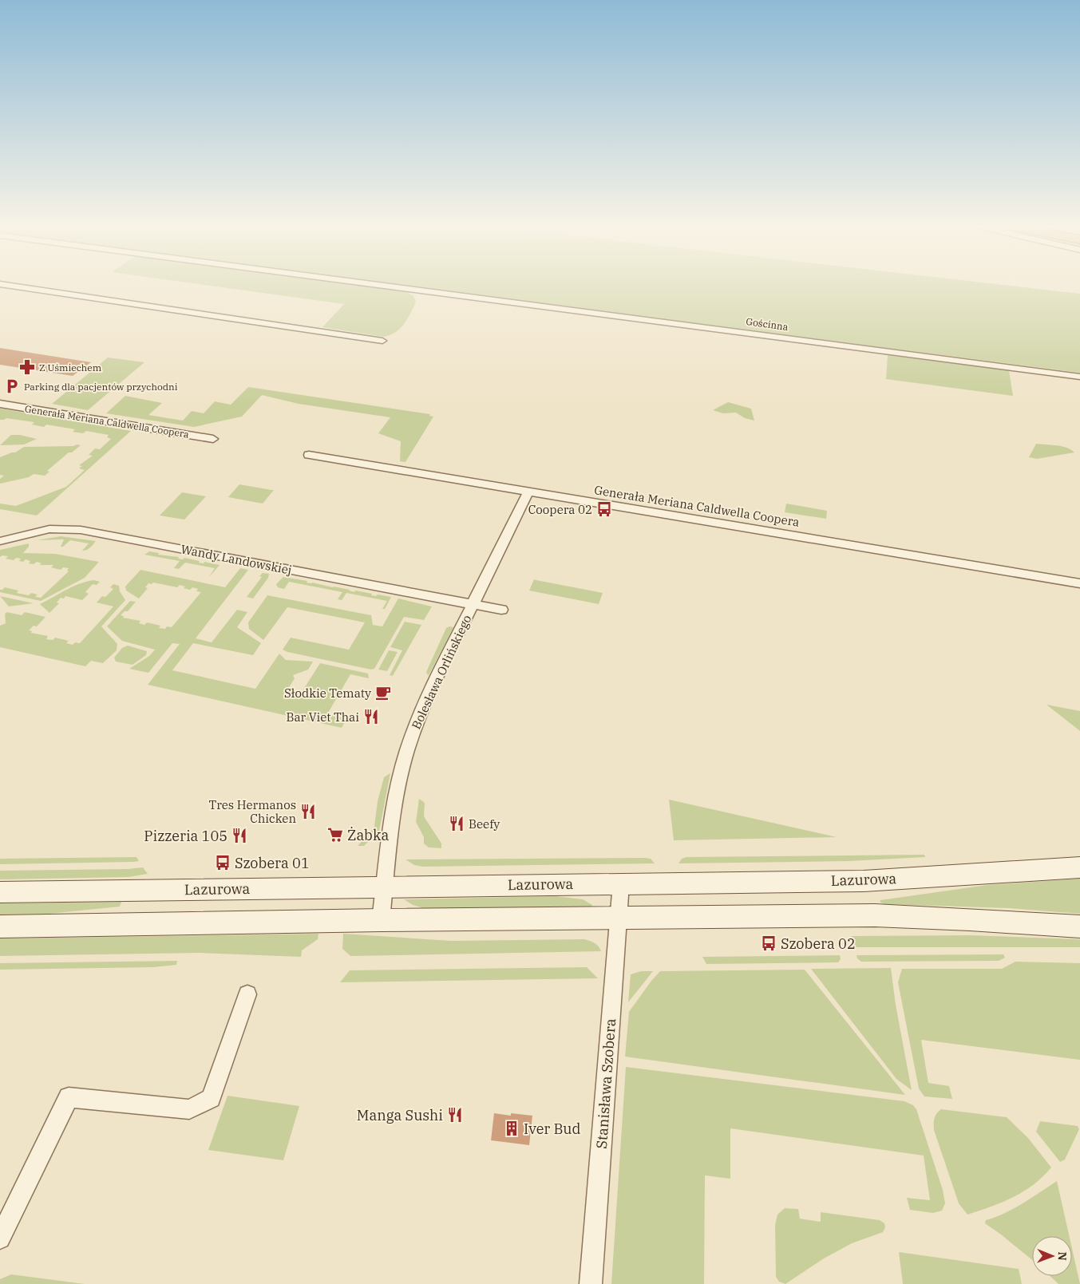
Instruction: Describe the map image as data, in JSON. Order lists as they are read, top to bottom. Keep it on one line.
{"streets":{"main road":["Lazurowa"],"street":["Gościnna","Generała Meriana Caldwella Coopera","Wandy Landowskiej","Bolesława Orlińskiego","Stanisława Szobera"]},"crossings":[["Generała Meriana Caldwella Coopera","Bolesława Orlińskiego"],["Wandy Landowskiej","Bolesława Orlińskiego"],["Bolesława Orlińskiego","Lazurowa"],["Lazurowa","Stanisława Szobera"]],"places":{"pharmacy":["Z Uśmiechem"],"parking":["Parking dla pacjentów przychodni"],"bus stop":["Coopera 02","Szobera 01","Szobera 02"],"cafe":["Słodkie Tematy"],"restaurant":["Bar Viet Thai","Tres Hermanos Chicken","Beefy","Pizzeria 105","Manga Sushi"],"supermarket":["Żabka"],"building":["Iver Bud"]},"north":"right"}
